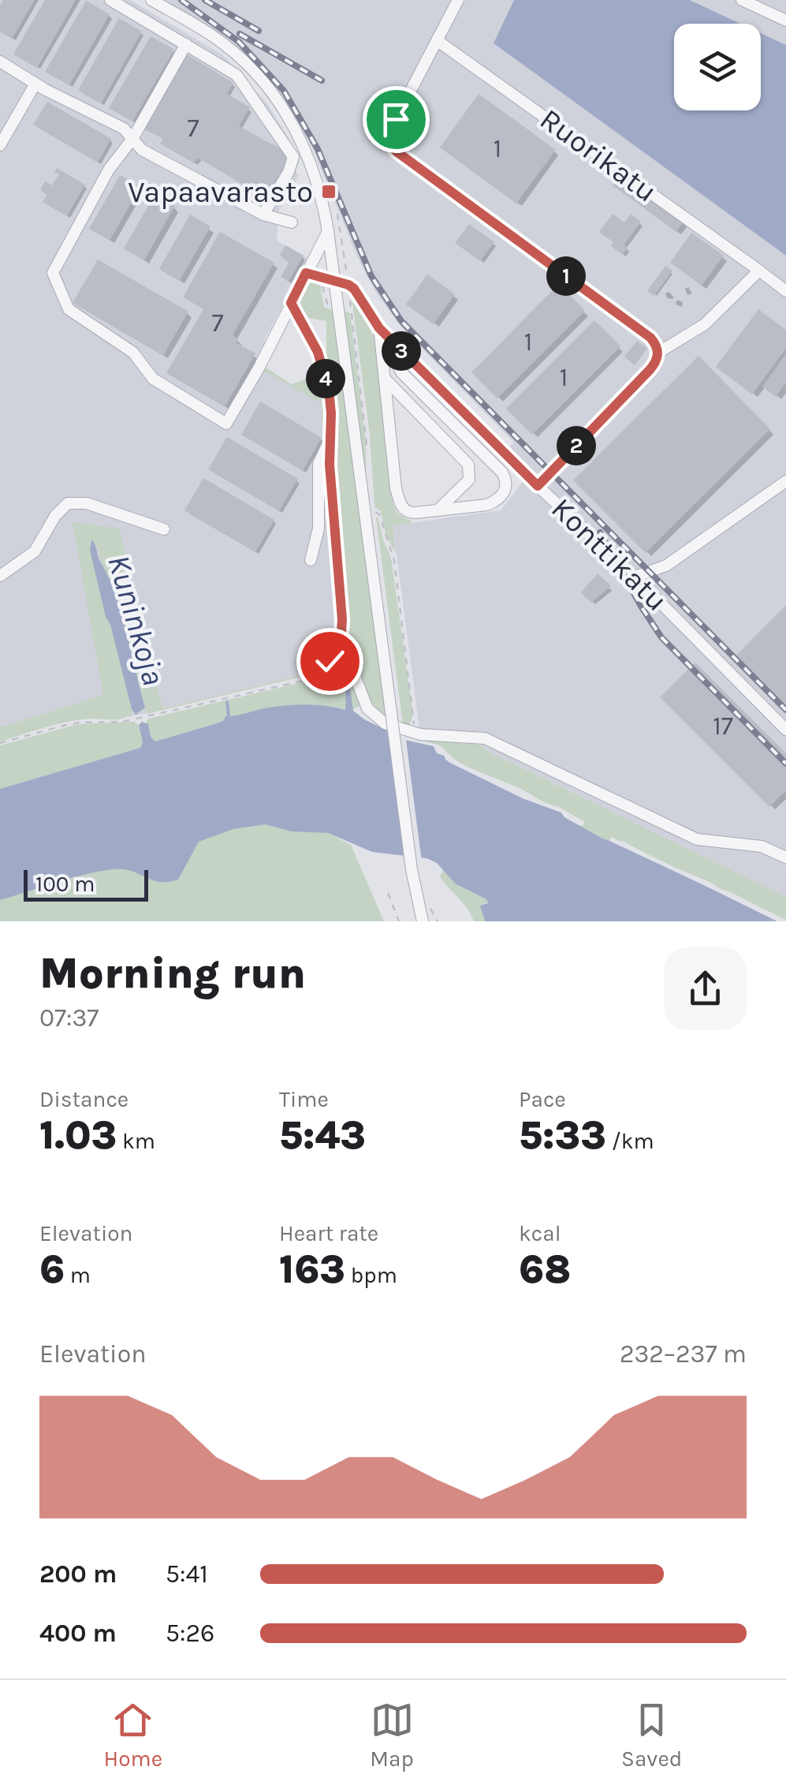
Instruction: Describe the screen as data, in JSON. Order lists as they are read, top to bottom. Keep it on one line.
{"streets":{"street":["Ruorikatu","Konttikatu"]},"water":["Kuninkoja"],"places":{"transit":["Vapaavarasto"]},"house_numbers":["7","1","7","1","1","17"],"scale_bar":"100 m","page":{"pins":["1","3","4","2"],"scale":"100 m","heading":["Morning run","07:37"],"stats":[["Distance","1.03 km"],["Time","5:43"],["Pace","5:33 /km"],["Elevation","6 m"],["Heart rate","163 bpm"],["kcal","68"]],"chart":["Elevation","232–237 m"],"list":[{"name":"200 m","note":"5:41"},{"name":"400 m","note":"5:26"}],"tabs":["Home","Map","Saved"]}}
